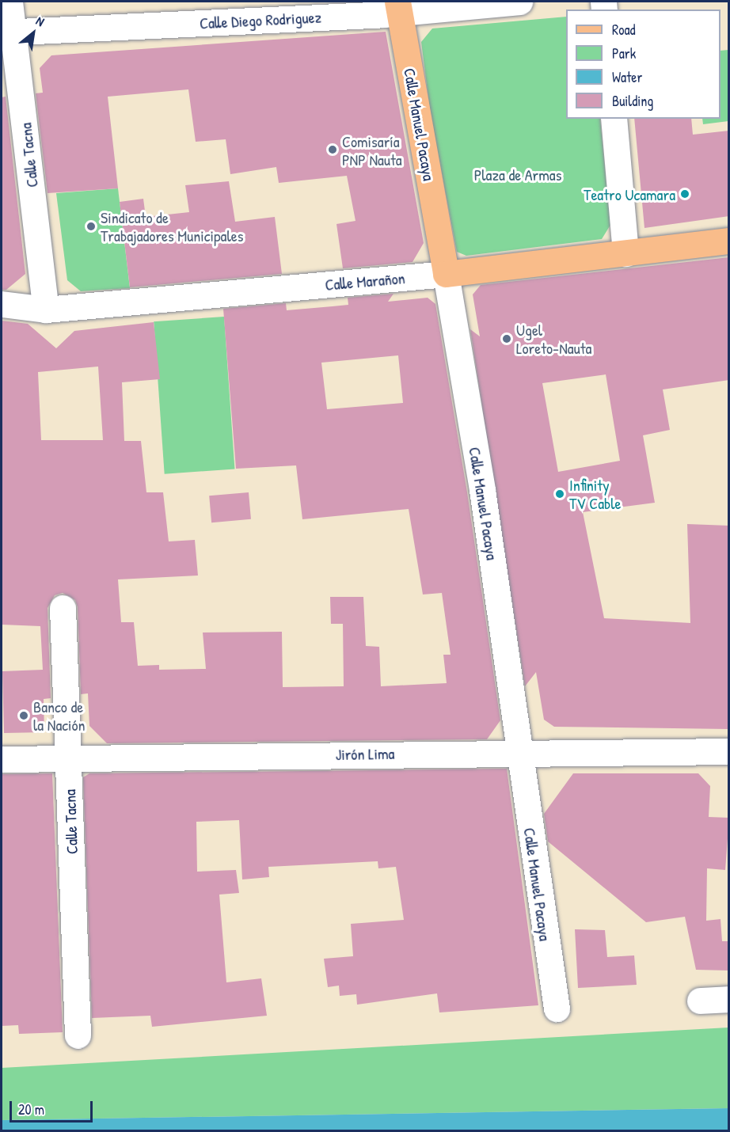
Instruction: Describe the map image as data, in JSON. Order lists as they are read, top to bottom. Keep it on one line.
{"streets":{"main road":["Calle Manuel Pacaya","Calle Marañon"],"street":["Calle Diego Rodriguez","Calle Tacna","Jirón Lima"]},"crossings":[["Calle Diego Rodriguez","Calle Manuel Pacaya"],["Calle Diego Rodriguez","Calle Tacna"],["Calle Manuel Pacaya","Calle Marañon"],["Calle Manuel Pacaya","Jirón Lima"],["Calle Tacna","Calle Marañon"],["Calle Tacna","Jirón Lima"]],"parks":["Plaza de Armas"],"places":["Comisaría PNP Nauta","Teatro Ucamara","Sindicato de Trabajadores Municipales","Ugel Loreto-Nauta","Infinity TV Cable","Banco de la Nación"],"legend":["Road","Park","Water","Building"],"scale_bar":"20 m","north":"top right"}
